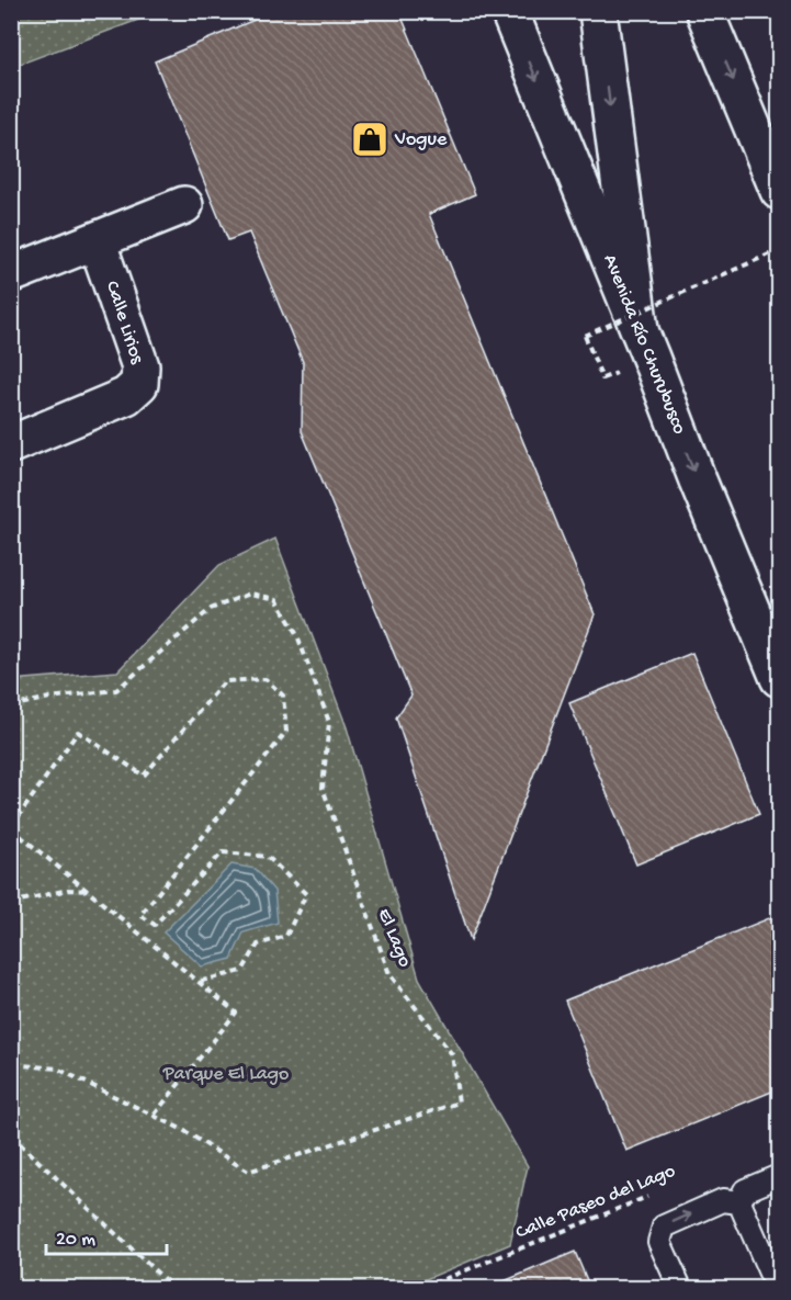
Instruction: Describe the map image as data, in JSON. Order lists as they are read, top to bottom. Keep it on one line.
{"streets":{"main road":["Calle Lirios","Avenida Río Churubusco"],"path":["El Lago","Calle Paseo del Lago"]},"parks":["Parque El Lago"],"places":{"shop":["Vogue"]},"scale_bar":"20 m"}
